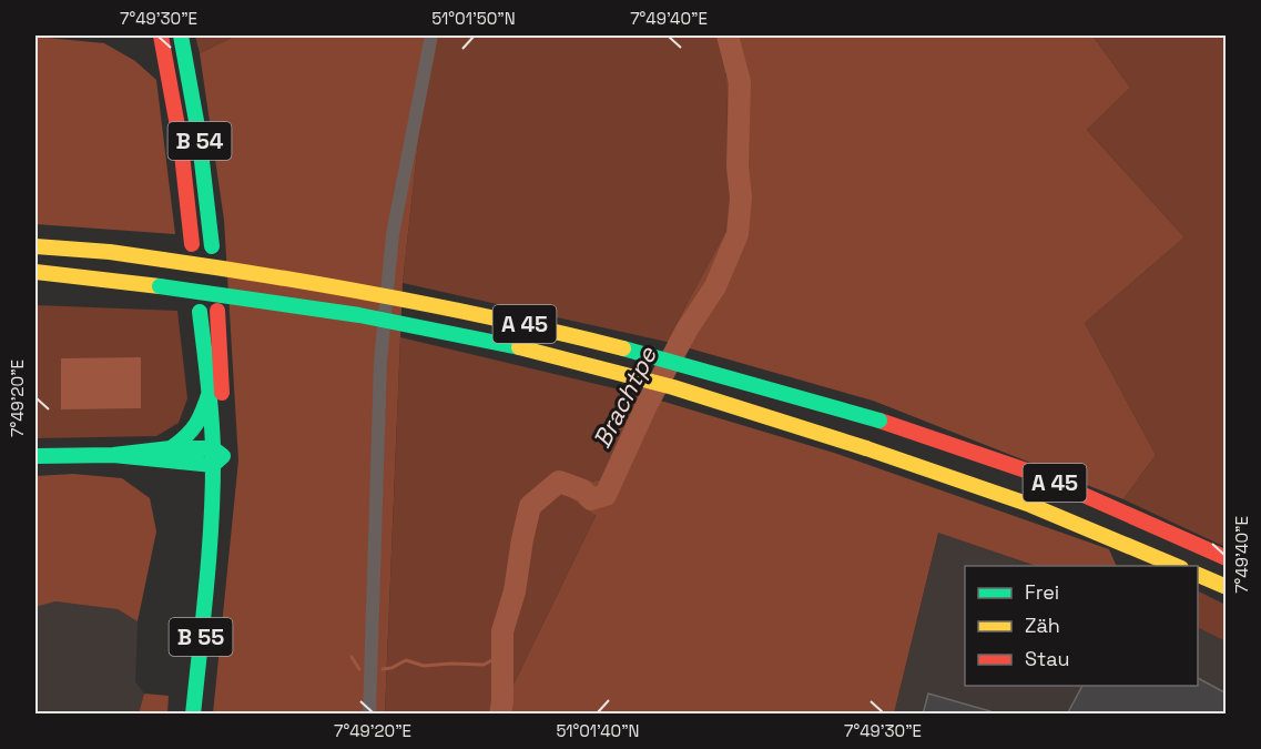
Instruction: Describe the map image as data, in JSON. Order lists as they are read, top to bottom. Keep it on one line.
{"streets":{"main road":["B 54","A 45","B 55"]},"water":["Brachtpe"],"legend":["Frei","Zäh","Stau"],"coordinates":["7°49'30\"E","51°01'50\"N","7°49'40\"E","7°49'20\"E","51°01'40\"N"]}
